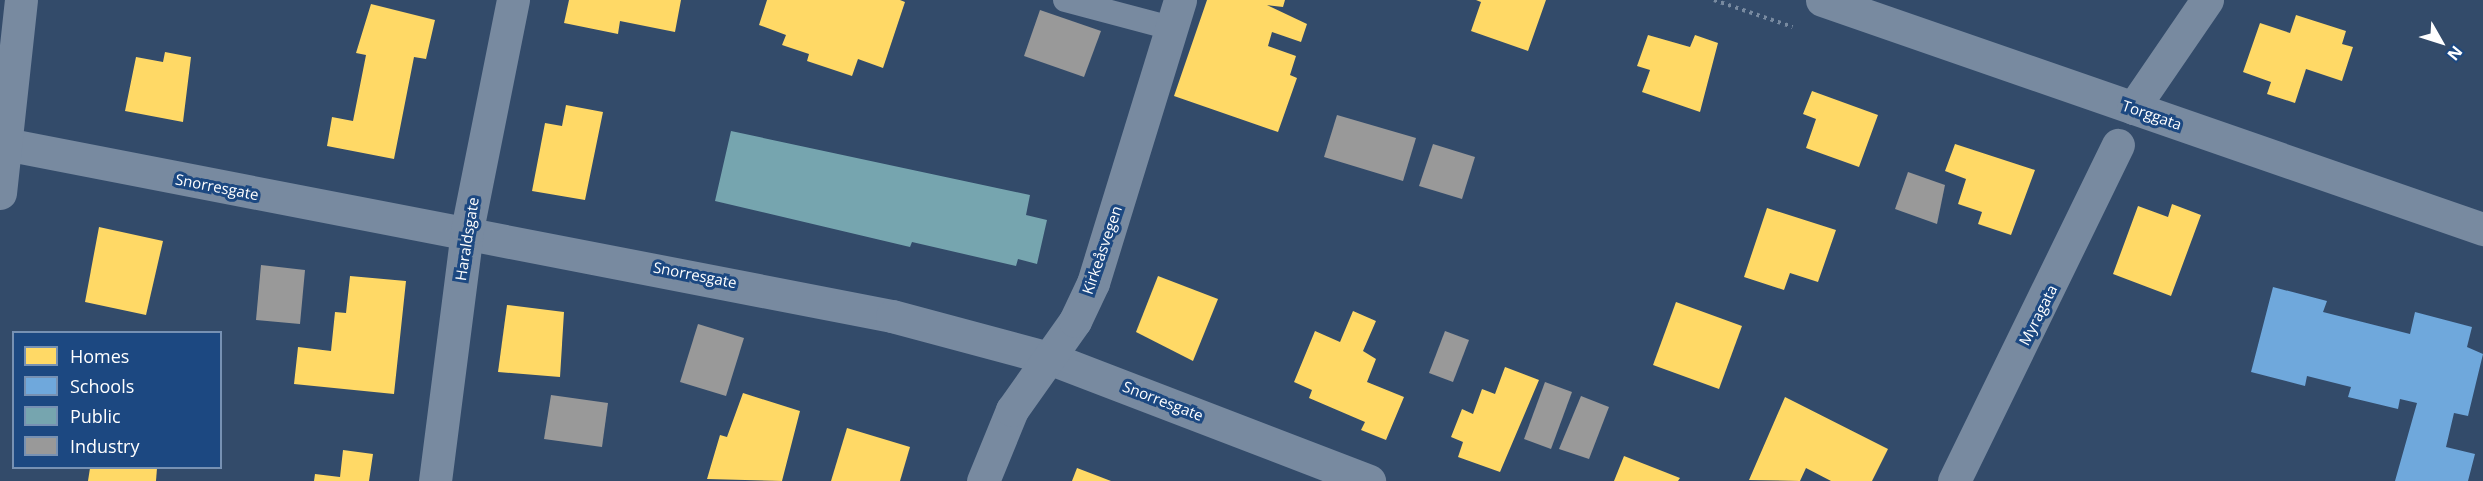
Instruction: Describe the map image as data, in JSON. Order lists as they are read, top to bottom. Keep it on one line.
{"streets":{"street":["Torggata","Snorresgate","Haraldsgate","Kirkeåsvegen","Myragata"]},"crossings":[["Snorresgate","Haraldsgate"],["Snorresgate","Kirkeåsvegen"]],"legend":["Homes","Schools","Public","Industry"],"north":"bottom right"}
